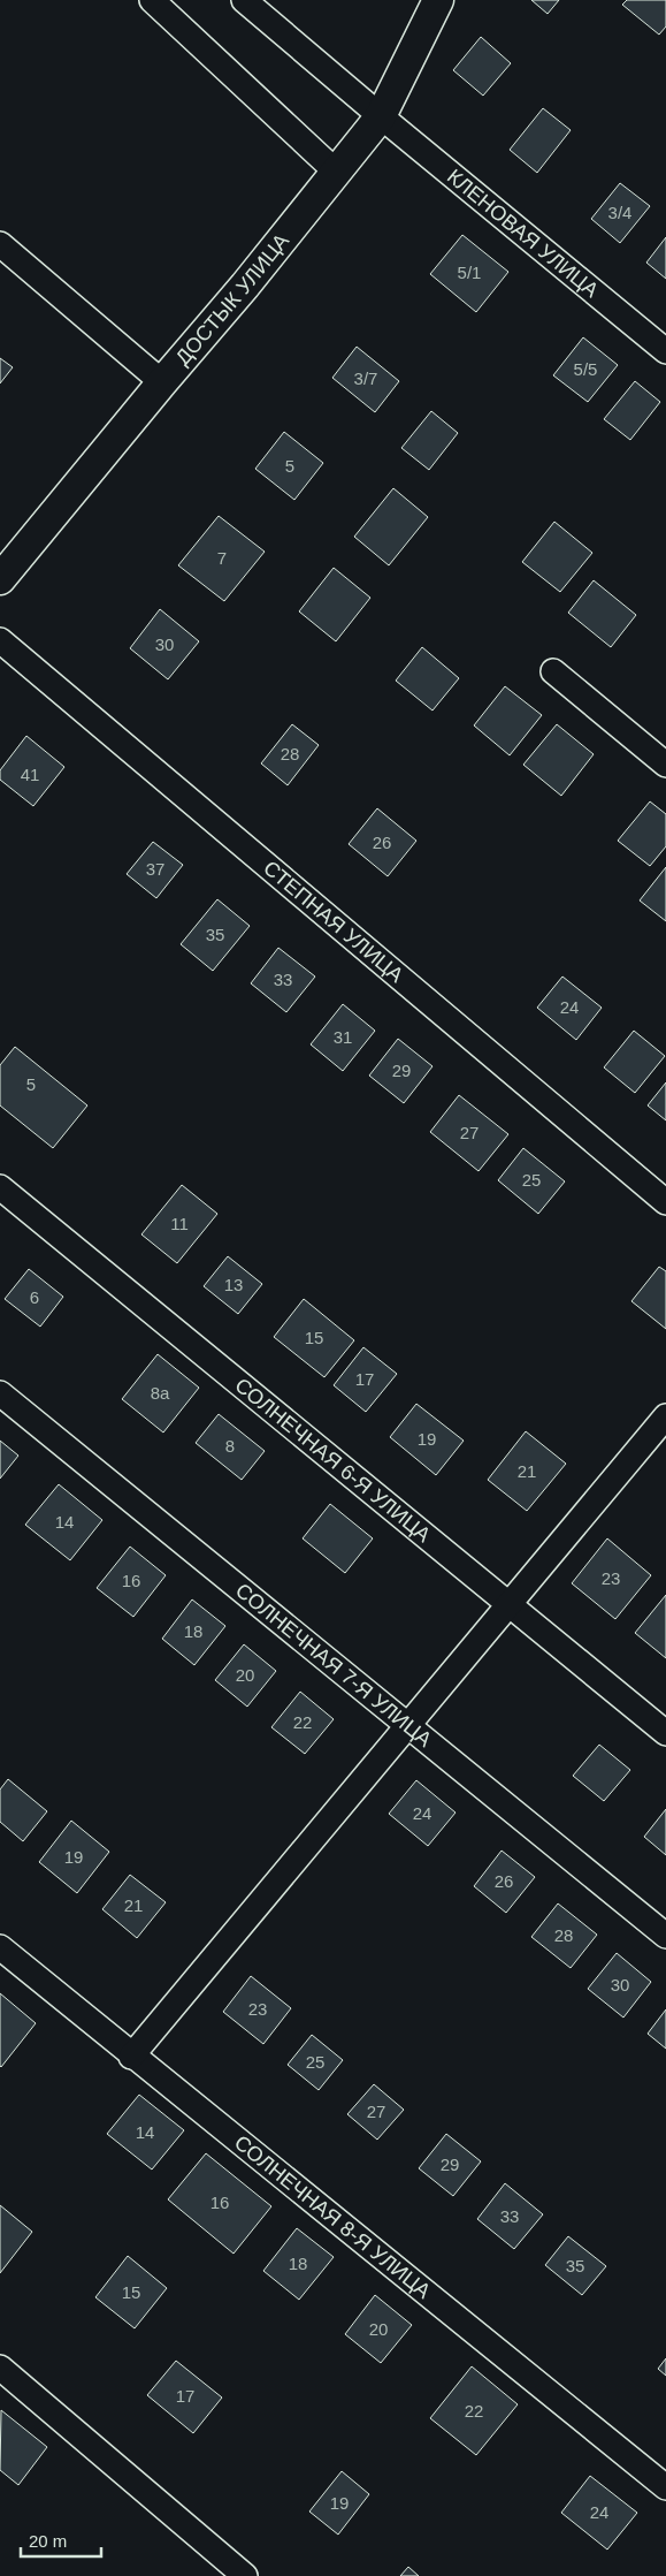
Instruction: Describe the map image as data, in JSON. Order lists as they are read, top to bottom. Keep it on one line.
{"streets":{"street":["КЛЕНОВАЯ УЛИЦА","ДОСТЫК УЛИЦА","СТЕПНАЯ УЛИЦА","СОЛНЕЧНАЯ 6-Я УЛИЦА","СОЛНЕЧНАЯ 7-Я УЛИЦА","СОЛНЕЧНАЯ 8-Я УЛИЦА"]},"crossings":[["КЛЕНОВАЯ УЛИЦА","ДОСТЫК УЛИЦА"]],"house_numbers":["3/4","5/1","5/5","3/7","5","7","30","28","41","26","37","35","33","24","31","29","5","27","25","11","13","6","15","17","8а","19","8","21","14","23","16","18","20","22","24","19","26","21","28","30","23","25","27","14","29","16","33","18","35","15","20","17","22","19","24"],"scale_bar":"20 m"}
